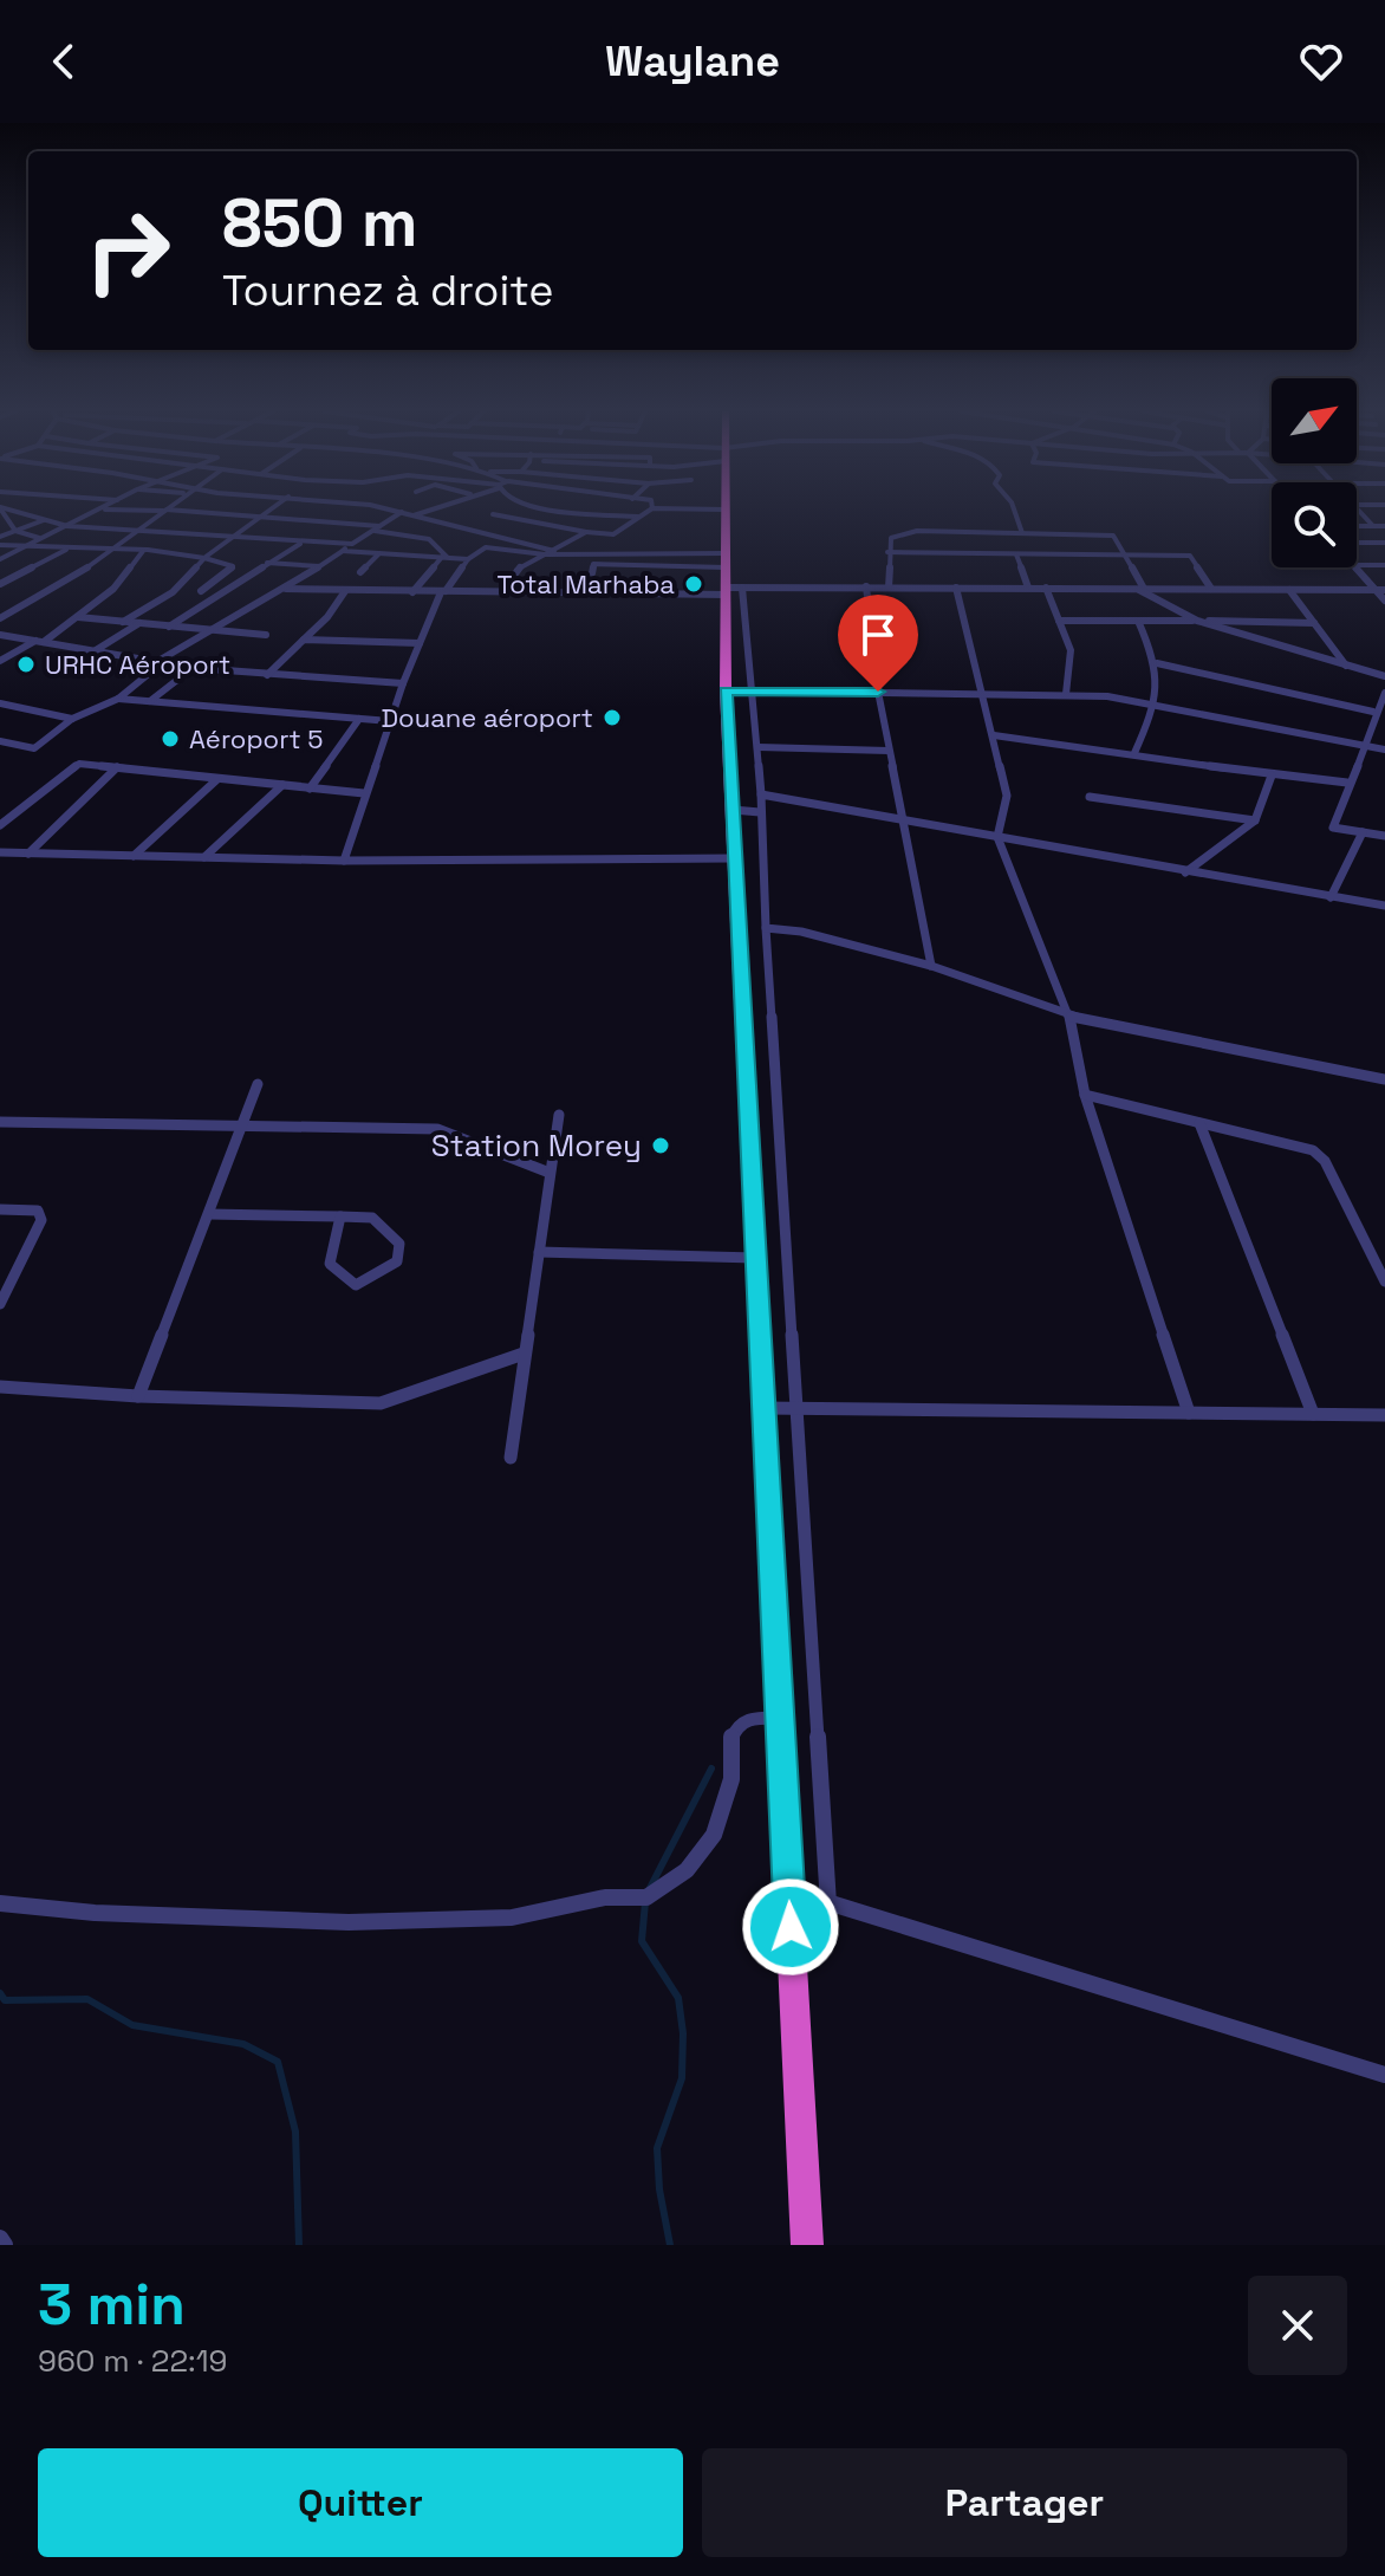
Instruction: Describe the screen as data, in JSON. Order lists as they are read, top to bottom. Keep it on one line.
{"places":["Total Marhaba","URHC Aéroport","Douane aéroport","Aéroport 5","Station Morey"],"north":"top right","page":{"header":"Waylane","turn":["850 m","Tournez à droite"],"heading":["3 min","960 m · 22:19"],"buttons":["Quitter","Partager"]}}
